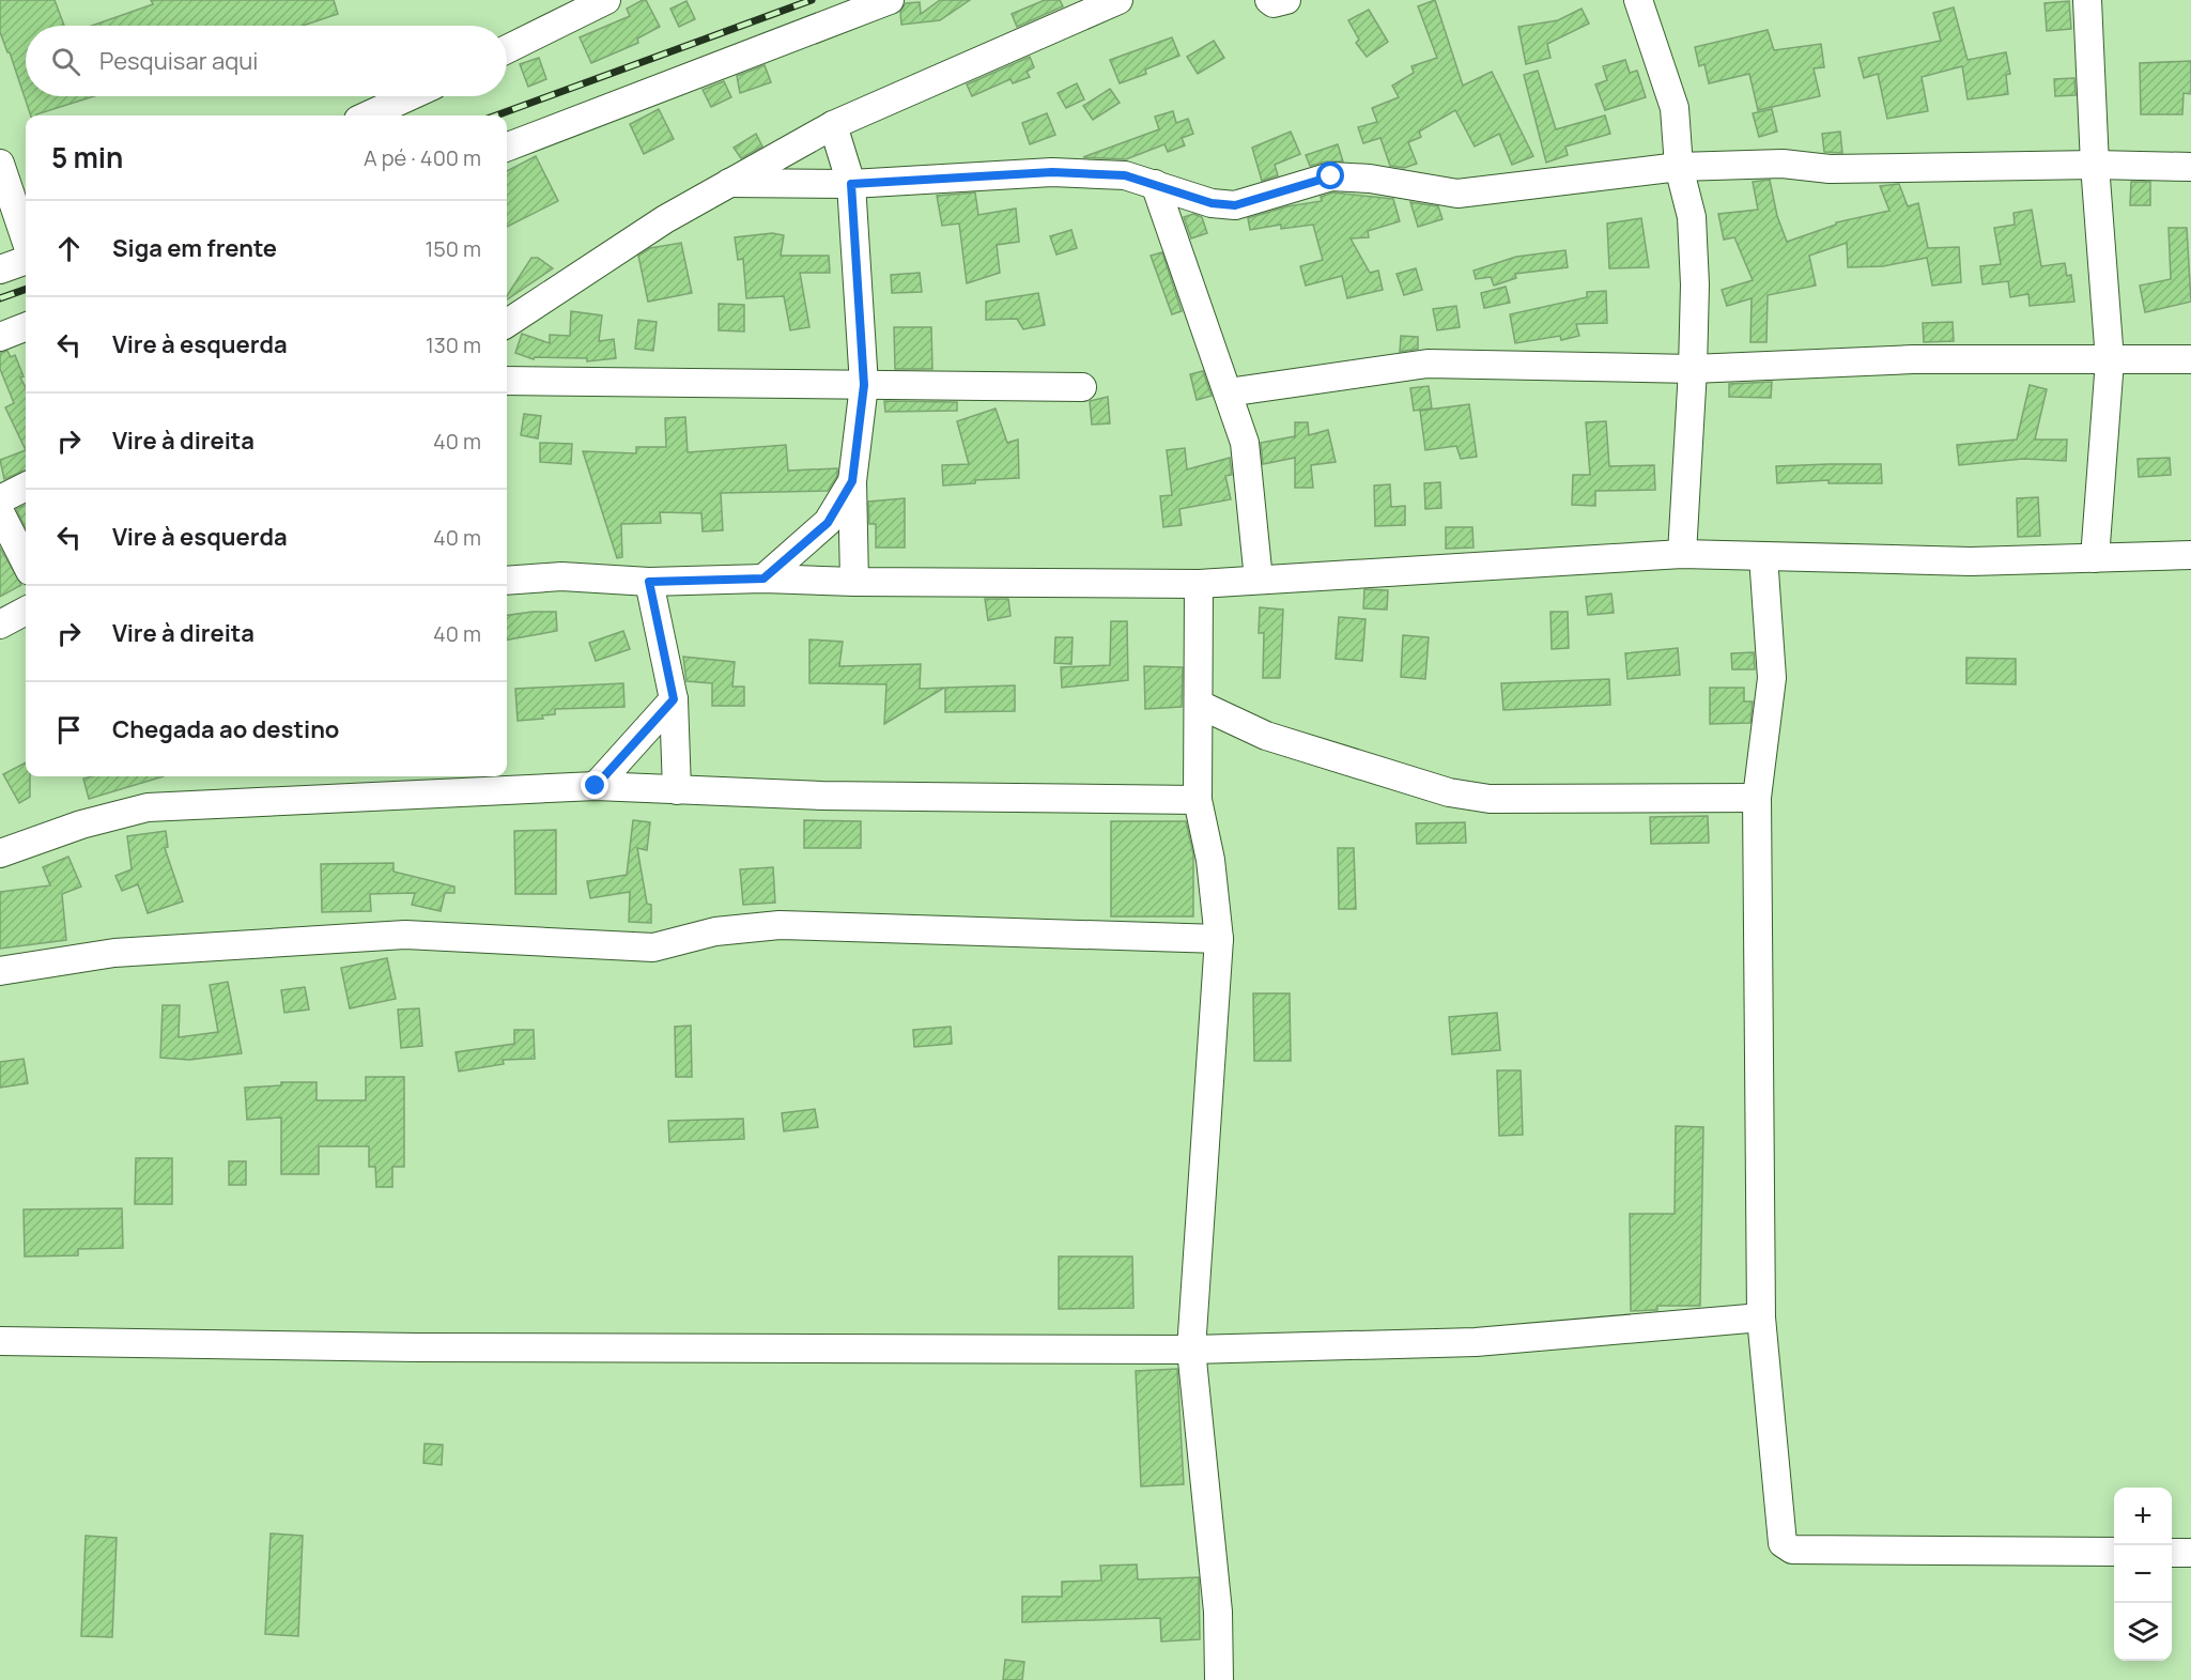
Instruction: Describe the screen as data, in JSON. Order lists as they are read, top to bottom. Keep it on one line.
{"page":{"search":"Pesquisar aqui","heading":["5 min","A pé · 400 m"],"list":[["Siga em frente","150 m"],["Vire à esquerda","130 m"],["Vire à direita","40 m"],["Vire à esquerda","40 m"],["Vire à direita","40 m"],"Chegada ao destino"],"map_buttons":["+","−"]}}
